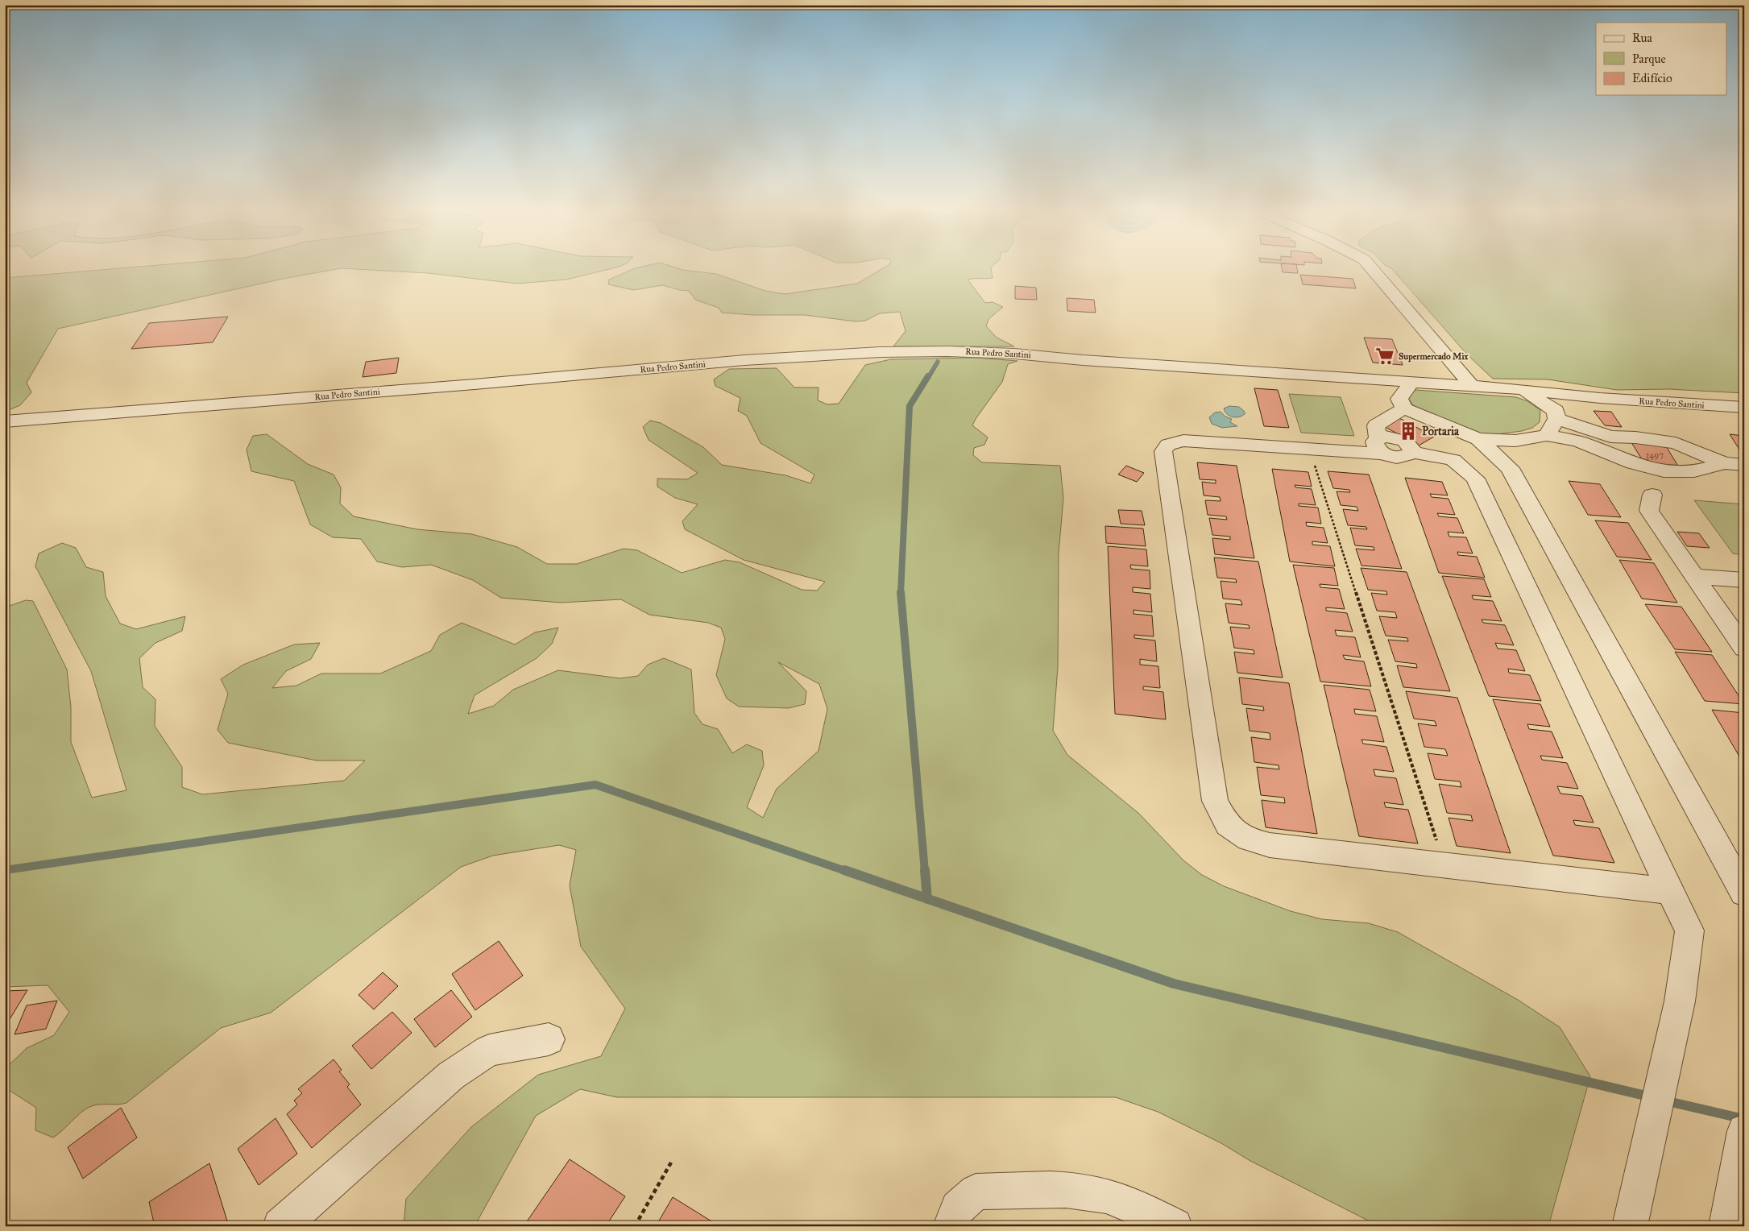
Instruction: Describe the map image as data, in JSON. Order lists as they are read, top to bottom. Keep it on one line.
{"streets":{"street":["Rua Pedro Santini"]},"places":{"supermarket":["Supermercado Mix"],"building":["Portaria"]},"house_numbers":["3497"],"legend":["Rua","Parque","Edifício"]}
